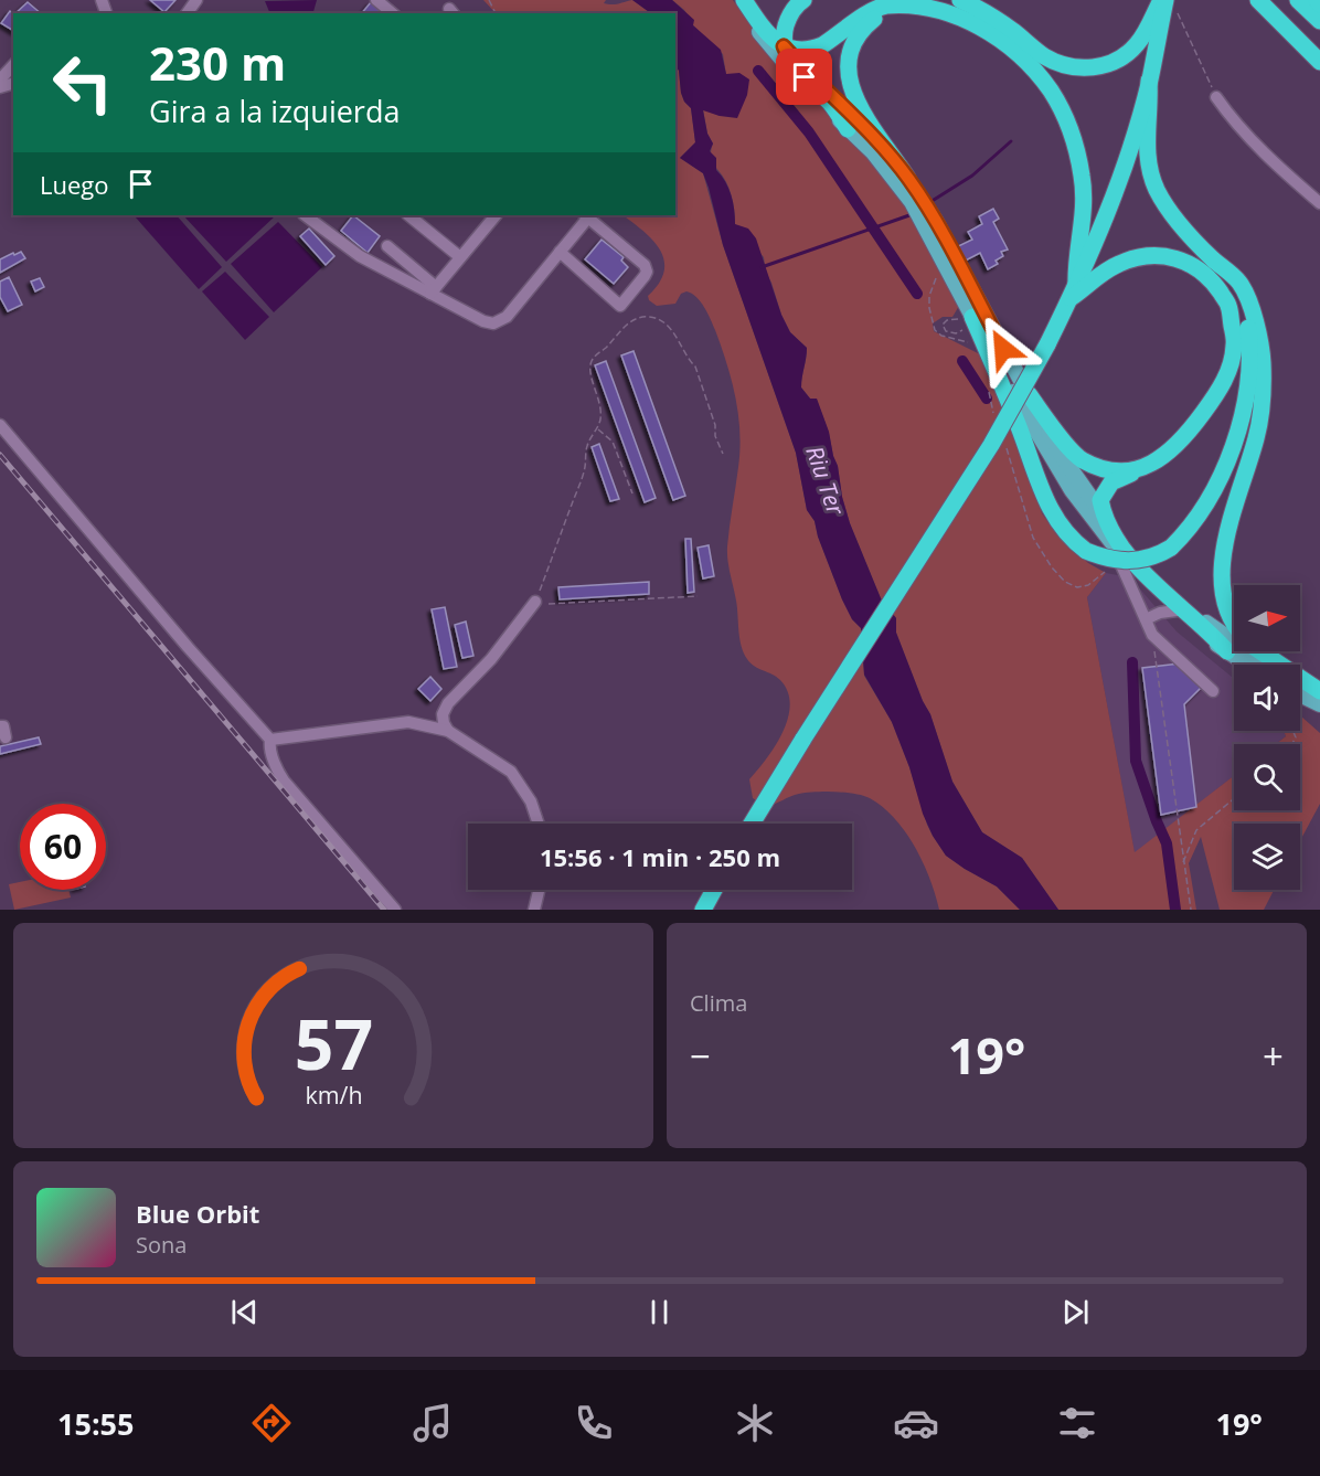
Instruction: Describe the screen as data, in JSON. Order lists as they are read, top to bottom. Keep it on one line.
{"water":["Riu Ter"],"north":"right","page":{"turn":["230 m","Gira a la izquierda"],"then":"Luego","limit":"60","trip":"15:56 · 1 min · 250 m","tile":"Clima","heat":["−","19°","+"],"song":["Blue Orbit","Sona"],"tabs":["15:55","19°"],"gauge":["57","km/h"]}}
